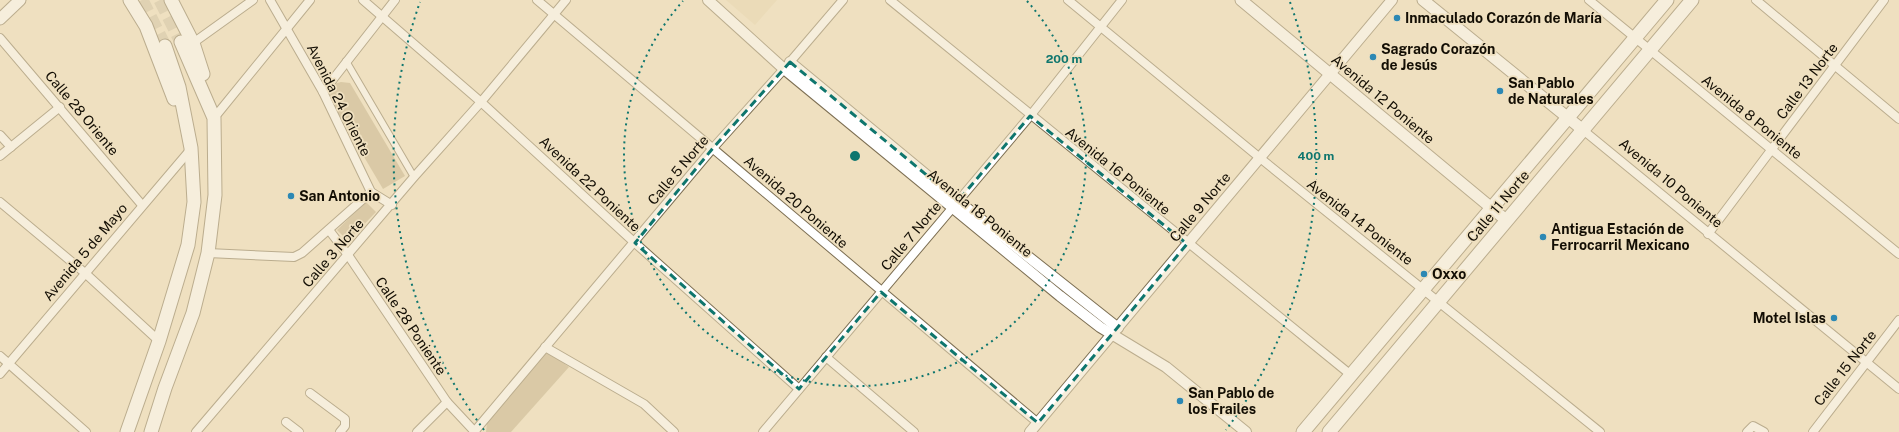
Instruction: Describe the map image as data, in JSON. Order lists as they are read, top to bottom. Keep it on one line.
{"streets":{"main road":["Avenida 12 Poniente","Avenida 10 Poniente","Calle 11 Norte"],"street":["Calle 13 Norte","Avenida 24 Oriente","Calle 28 Oriente","Avenida 8 Poniente","Calle 5 Norte","Avenida 16 Poniente","Avenida 22 Poniente","Avenida 20 Poniente","Calle 9 Norte","Avenida 18 Poniente","Avenida 14 Poniente","Calle 7 Norte","Avenida 5 de Mayo","Calle 3 Norte","Calle 28 Poniente","Calle 15 Norte"]},"crossings":[["Calle 13 Norte","Avenida 8 Poniente"],["Calle 13 Norte","Avenida 10 Poniente"],["Avenida 12 Poniente","Calle 11 Norte"],["Avenida 12 Poniente","Calle 9 Norte"],["Avenida 24 Oriente","Calle 3 Norte"],["Calle 28 Oriente","Avenida 5 de Mayo"],["Avenida 8 Poniente","Calle 11 Norte"],["Calle 5 Norte","Avenida 22 Poniente"],["Calle 5 Norte","Avenida 20 Poniente"],["Calle 5 Norte","Avenida 18 Poniente"],["Calle 5 Norte","Calle 28 Poniente"],["Avenida 16 Poniente","Calle 11 Norte"],["Avenida 16 Poniente","Calle 9 Norte"],["Avenida 16 Poniente","Calle 7 Norte"],["Avenida 10 Poniente","Calle 11 Norte"],["Avenida 10 Poniente","Calle 15 Norte"],["Avenida 22 Poniente","Calle 7 Norte"],["Avenida 22 Poniente","Calle 3 Norte"],["Avenida 20 Poniente","Calle 9 Norte"],["Avenida 20 Poniente","Calle 7 Norte"],["Avenida 20 Poniente","Calle 3 Norte"],["Calle 11 Norte","Avenida 14 Poniente"],["Calle 9 Norte","Avenida 18 Poniente"],["Calle 9 Norte","Avenida 14 Poniente"],["Avenida 18 Poniente","Calle 7 Norte"],["Avenida 14 Poniente","Calle 7 Norte"],["Calle 3 Norte","Calle 28 Poniente"]],"places":["Inmaculado Corazón de María","Sagrado Corazón de Jesús","San Pablo de Naturales","San Antonio","Antigua Estación de Ferrocarril Mexicano","Oxxo","Motel Islas","San Pablo de los Frailes"],"rings":["200 m","400 m"]}
